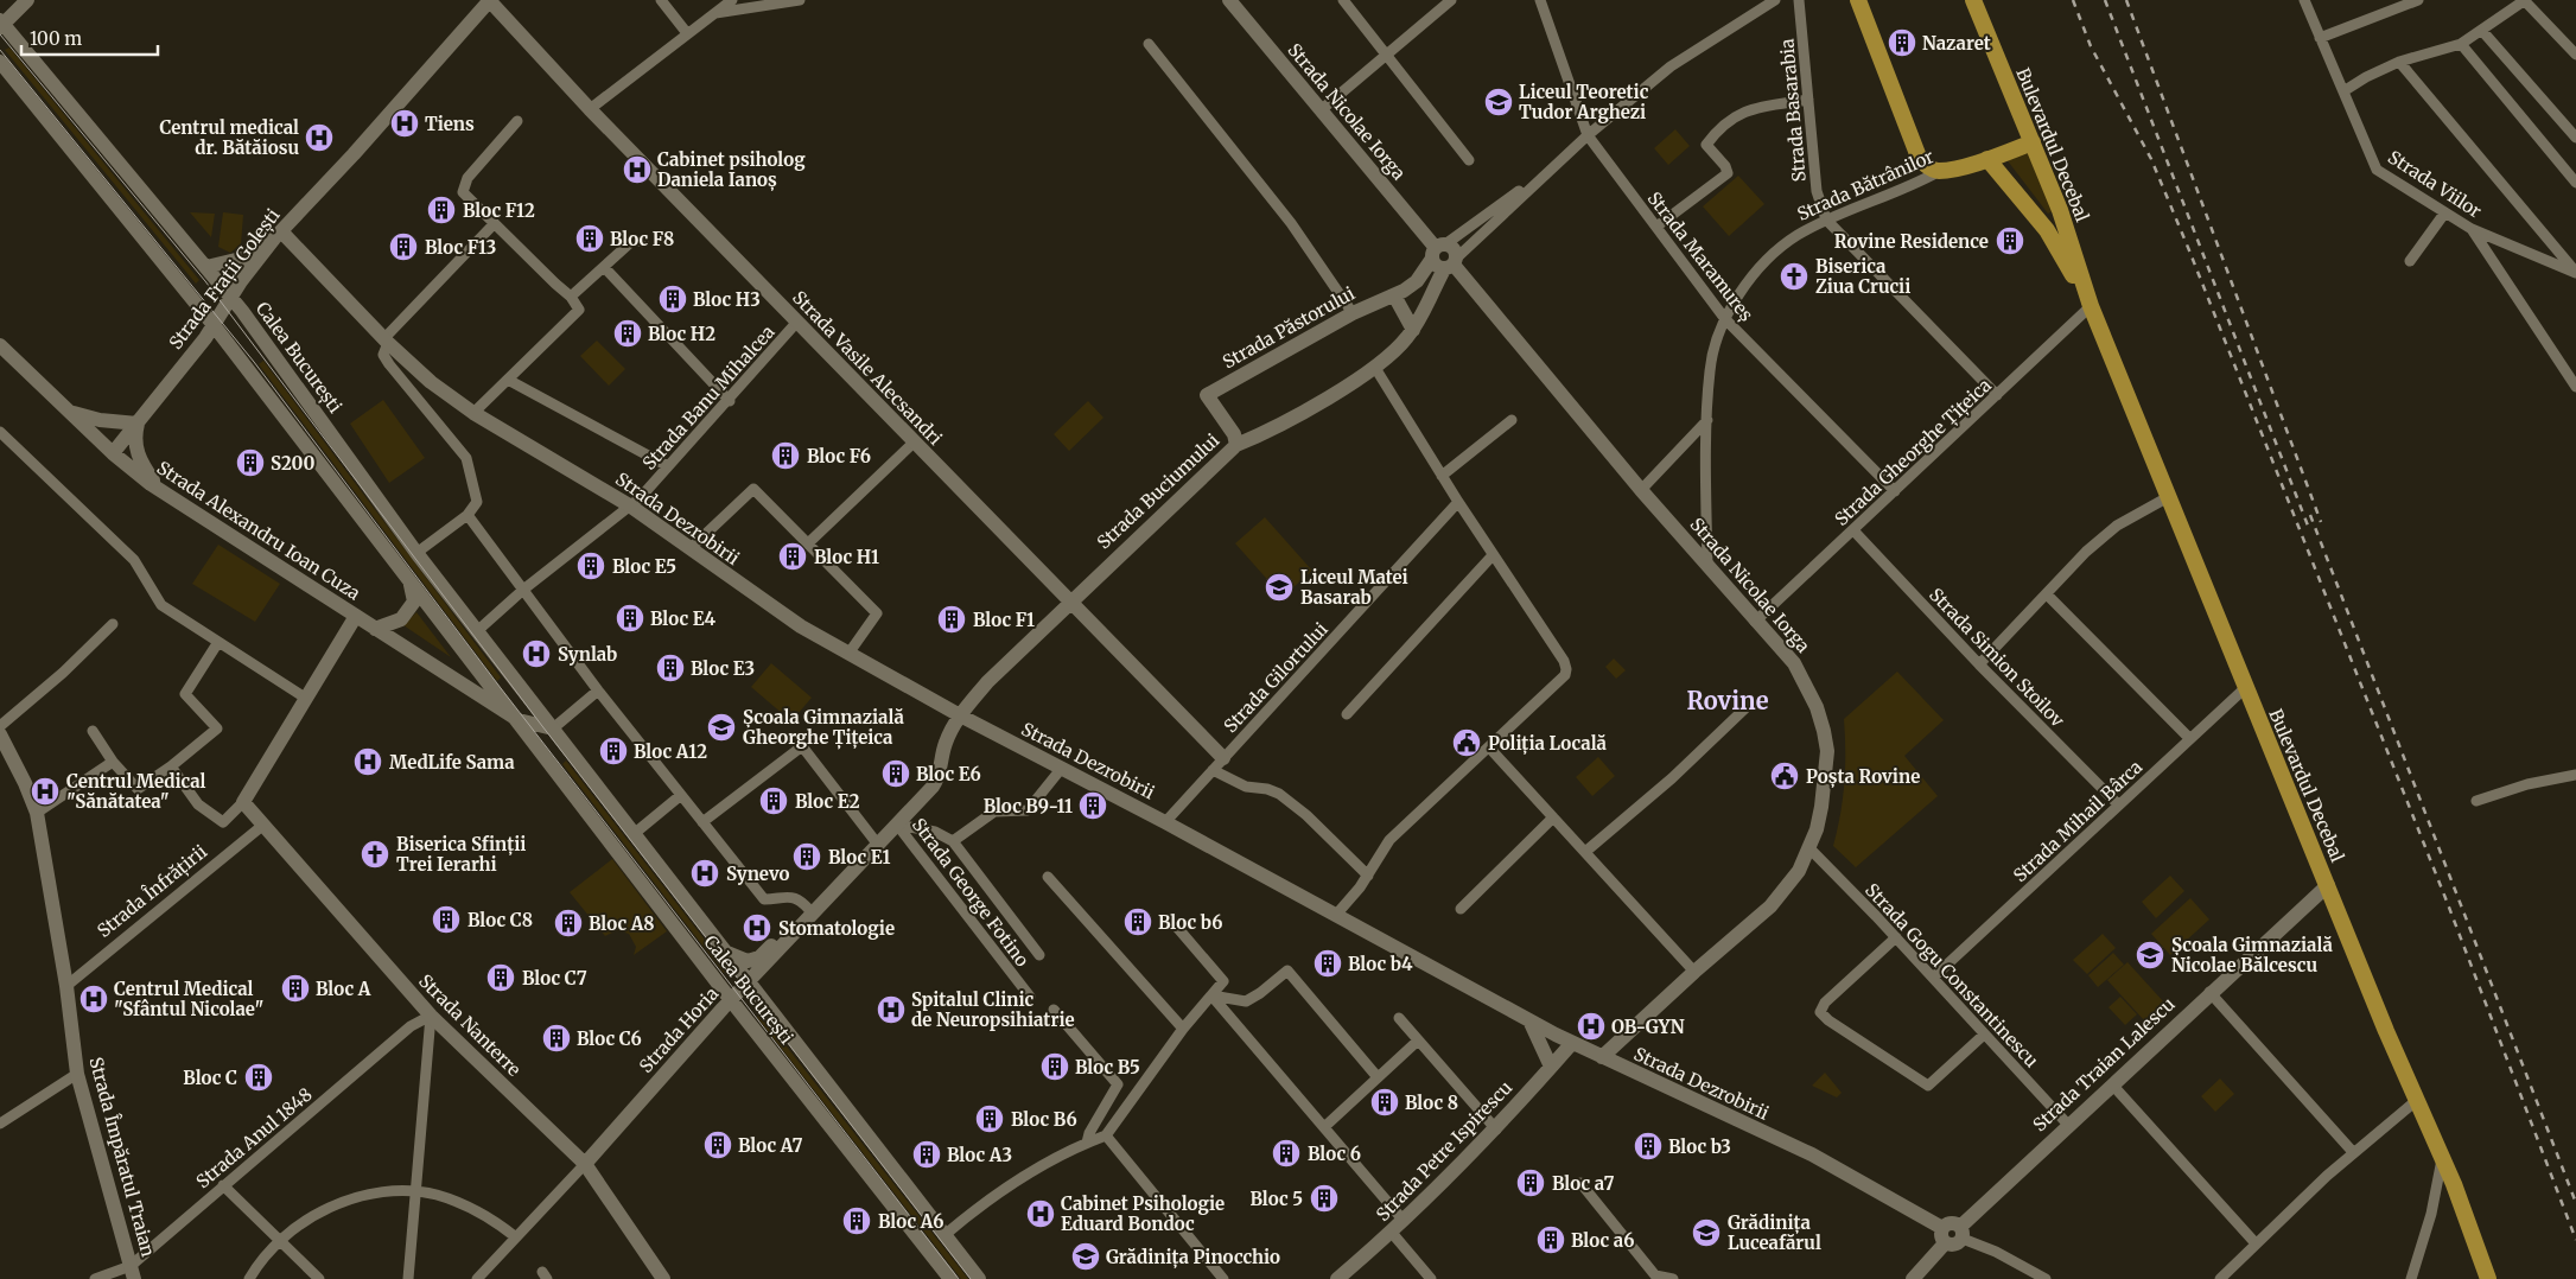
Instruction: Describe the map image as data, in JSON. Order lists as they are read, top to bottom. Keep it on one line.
{"streets":{"main road":["Bulevardul Decebal","Strada Bătrânilor"],"street":["Strada Basarabia","Strada Nicolae Iorga","Strada Viilor","Strada Maramureș","Strada Frații Golești","Strada Păstorului","Calea București","Strada Vasile Alecsandri","Strada Banu Mihalcea","Strada Gheorghe Țițeica","Strada Buciumului","Strada Dezrobirii","Strada Alexandru Ioan Cuza","Strada Simion Stoilov","Strada Gilortului","Strada Mihail Bârca","Strada Înfrățirii","Strada George Fotino","Strada Gogu Constantinescu","Strada Nanterre","Strada Horia","Strada Traian Lalescu","Strada Anul 1848","Strada Petre Ispirescu","Strada Împăratul Traian"]},"crossings":[["Strada Basarabia","Strada Bătrânilor"],["Strada Basarabia","Strada Gheorghe Țițeica"],["Strada Nicolae Iorga","Strada Bătrânilor"],["Strada Nicolae Iorga","Strada Păstorului"],["Strada Nicolae Iorga","Strada Gheorghe Țițeica"],["Strada Nicolae Iorga","Strada Buciumului"],["Strada Nicolae Iorga","Strada Dezrobirii"],["Strada Nicolae Iorga","Strada Gogu Constantinescu"],["Bulevardul Decebal","Strada Bătrânilor"],["Bulevardul Decebal","Strada Gheorghe Țițeica"],["Bulevardul Decebal","Strada Mihail Bârca"],["Bulevardul Decebal","Strada Traian Lalescu"],["Strada Bătrânilor","Strada Maramureș"],["Strada Maramureș","Strada Gheorghe Țițeica"],["Strada Frații Golești","Calea București"],["Strada Frații Golești","Strada Vasile Alecsandri"],["Strada Frații Golești","Strada Dezrobirii"],["Strada Frații Golești","Strada Alexandru Ioan Cuza"],["Strada Păstorului","Strada Buciumului"],["Calea București","Strada Banu Mihalcea"],["Calea București","Strada Alexandru Ioan Cuza"],["Calea București","Strada Horia"],["Strada Vasile Alecsandri","Strada Banu Mihalcea"],["Strada Vasile Alecsandri","Strada Buciumului"],["Strada Vasile Alecsandri","Strada Gilortului"],["Strada Banu Mihalcea","Strada Dezrobirii"],["Strada Gheorghe Țițeica","Strada Simion Stoilov"],["Strada Buciumului","Strada Dezrobirii"],["Strada Buciumului","Strada Horia"],["Strada Dezrobirii","Strada Gilortului"],["Strada Dezrobirii","Strada Horia"],["Strada Dezrobirii","Strada Petre Ispirescu"],["Strada Simion Stoilov","Strada Mihail Bârca"],["Strada Mihail Bârca","Strada Gogu Constantinescu"],["Strada Înfrățirii","Strada Nanterre"],["Strada Înfrățirii","Strada Împăratul Traian"],["Strada George Fotino","Strada Horia"],["Strada Gogu Constantinescu","Strada Traian Lalescu"],["Strada Nanterre","Strada Horia"],["Strada Nanterre","Strada Anul 1848"],["Strada Anul 1848","Strada Împăratul Traian"]],"districts":["Rovine"],"places":{"building":["Nazaret","Bloc F12","Bloc F8","Rovine Residence","Bloc F13","Bloc H3","Bloc H2","Bloc F6","S200","Bloc H1","Bloc E5","Bloc E4","Bloc F1","Bloc E3","Bloc A12","Bloc E6","Bloc E2","Bloc B9-11","Bloc E1","Bloc C8","Bloc b6","Bloc A8","Bloc b4","Bloc C7","Bloc A","Bloc C6","Bloc B5","Bloc C","Bloc 8","Bloc B6","Bloc A7","Bloc b3","Bloc 6","Bloc A3","Bloc a7","Bloc 5","Bloc A6","Bloc a6"],"school or university":["Liceul Teoretic Tudor Arghezi","Liceul Matei Basarab","Școala Gimnazială Gheorghe Țițeica","Școala Gimnazială Nicolae Bălcescu","Grădinița Luceafărul","Grădinița Pinocchio"],"hospital":["Tiens","Centrul medical dr. Bătăiosu","Cabinet psiholog Daniela Ianoș","Synlab","MedLife Sama","Centrul Medical \"Sănătatea\"","Synevo","Stomatologie","Centrul Medical \"Sfântul Nicolae\"","Spitalul Clinic de Neuropsihiatrie","OB-GYN","Cabinet Psihologie Eduard Bondoc"],"church":["Biserica Ziua Crucii","Biserica Sfinții Trei Ierarhi"],"public building":["Poliția Locală","Poșta Rovine"]},"scale_bar":"100 m"}
